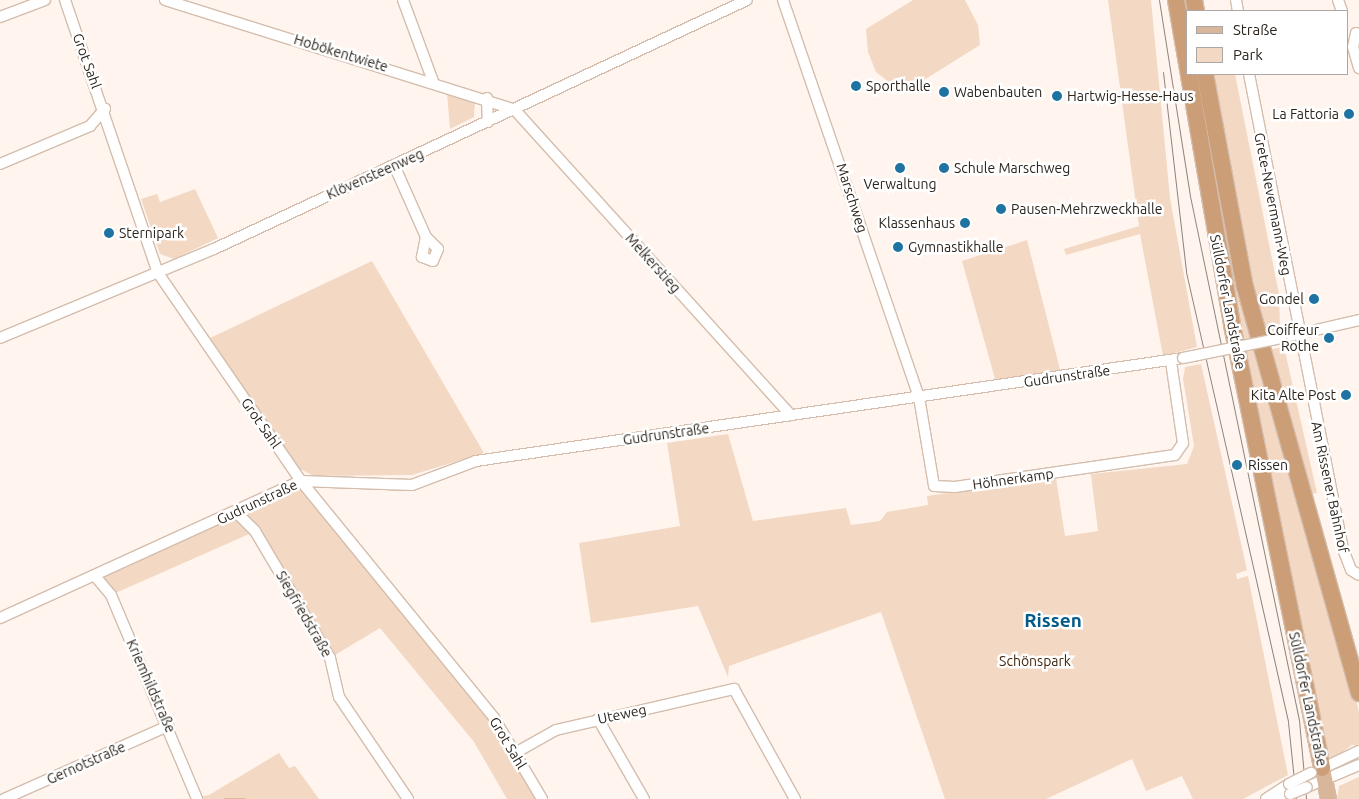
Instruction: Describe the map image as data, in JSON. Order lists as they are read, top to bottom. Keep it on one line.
{"streets":{"highway":["Sülldorfer Landstraße"],"street":["Hobökentwiete","Grot Sahl","Klövensteenweg","Marschweg","Grete-Nevermann-Weg","Melkerstieg","Gudrunstraße","Höhnerkamp","Am Rissener Bahnhof","Siegfriedstraße","Kriemhildstraße","Uteweg","Gernotstraße"]},"crossings":[["Hobökentwiete","Klövensteenweg"],["Hobökentwiete","Melkerstieg"],["Grot Sahl","Klövensteenweg"],["Grot Sahl","Gudrunstraße"],["Grot Sahl","Uteweg"],["Klövensteenweg","Melkerstieg"],["Marschweg","Gudrunstraße"],["Marschweg","Höhnerkamp"],["Grete-Nevermann-Weg","Gudrunstraße"],["Grete-Nevermann-Weg","Am Rissener Bahnhof"],["Melkerstieg","Gudrunstraße"],["Gudrunstraße","Höhnerkamp"],["Gudrunstraße","Am Rissener Bahnhof"],["Gudrunstraße","Siegfriedstraße"],["Gudrunstraße","Kriemhildstraße"],["Kriemhildstraße","Gernotstraße"]],"districts":["Rissen"],"parks":["Schönspark"],"places":["Sporthalle","Wabenbauten","Hartwig-Hesse-Haus","La Fattoria","Verwaltung","Schule Marschweg","Pausen-Mehrzweckhalle","Klassenhaus","Sternipark","Gymnastikhalle","Gondel","Coiffeur Rothe","Kita Alte Post","Rissen"],"legend":["Straße","Park"]}
